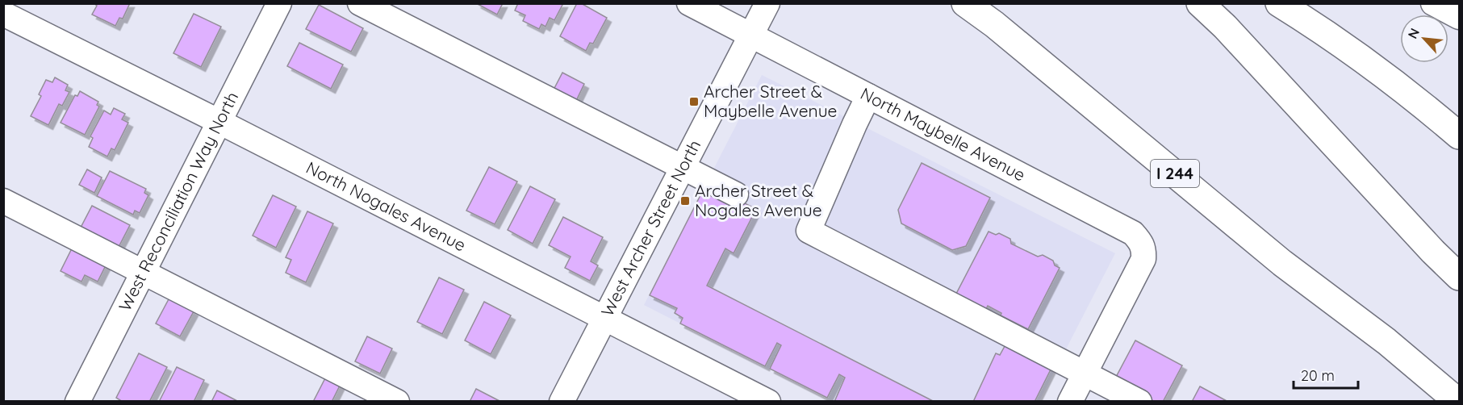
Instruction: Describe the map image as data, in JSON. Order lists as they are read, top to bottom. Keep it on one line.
{"streets":{"highway":["I 244"],"street":["North Maybelle Avenue","West Reconciliation Way North","North Nogales Avenue","West Archer Street North"]},"crossings":[["North Maybelle Avenue","West Archer Street North"],["West Reconciliation Way North","North Nogales Avenue"],["North Nogales Avenue","West Archer Street North"]],"places":{"transit":["Archer Street & Maybelle Avenue","Archer Street & Nogales Avenue"]},"scale_bar":"20 m","north":"top left"}
